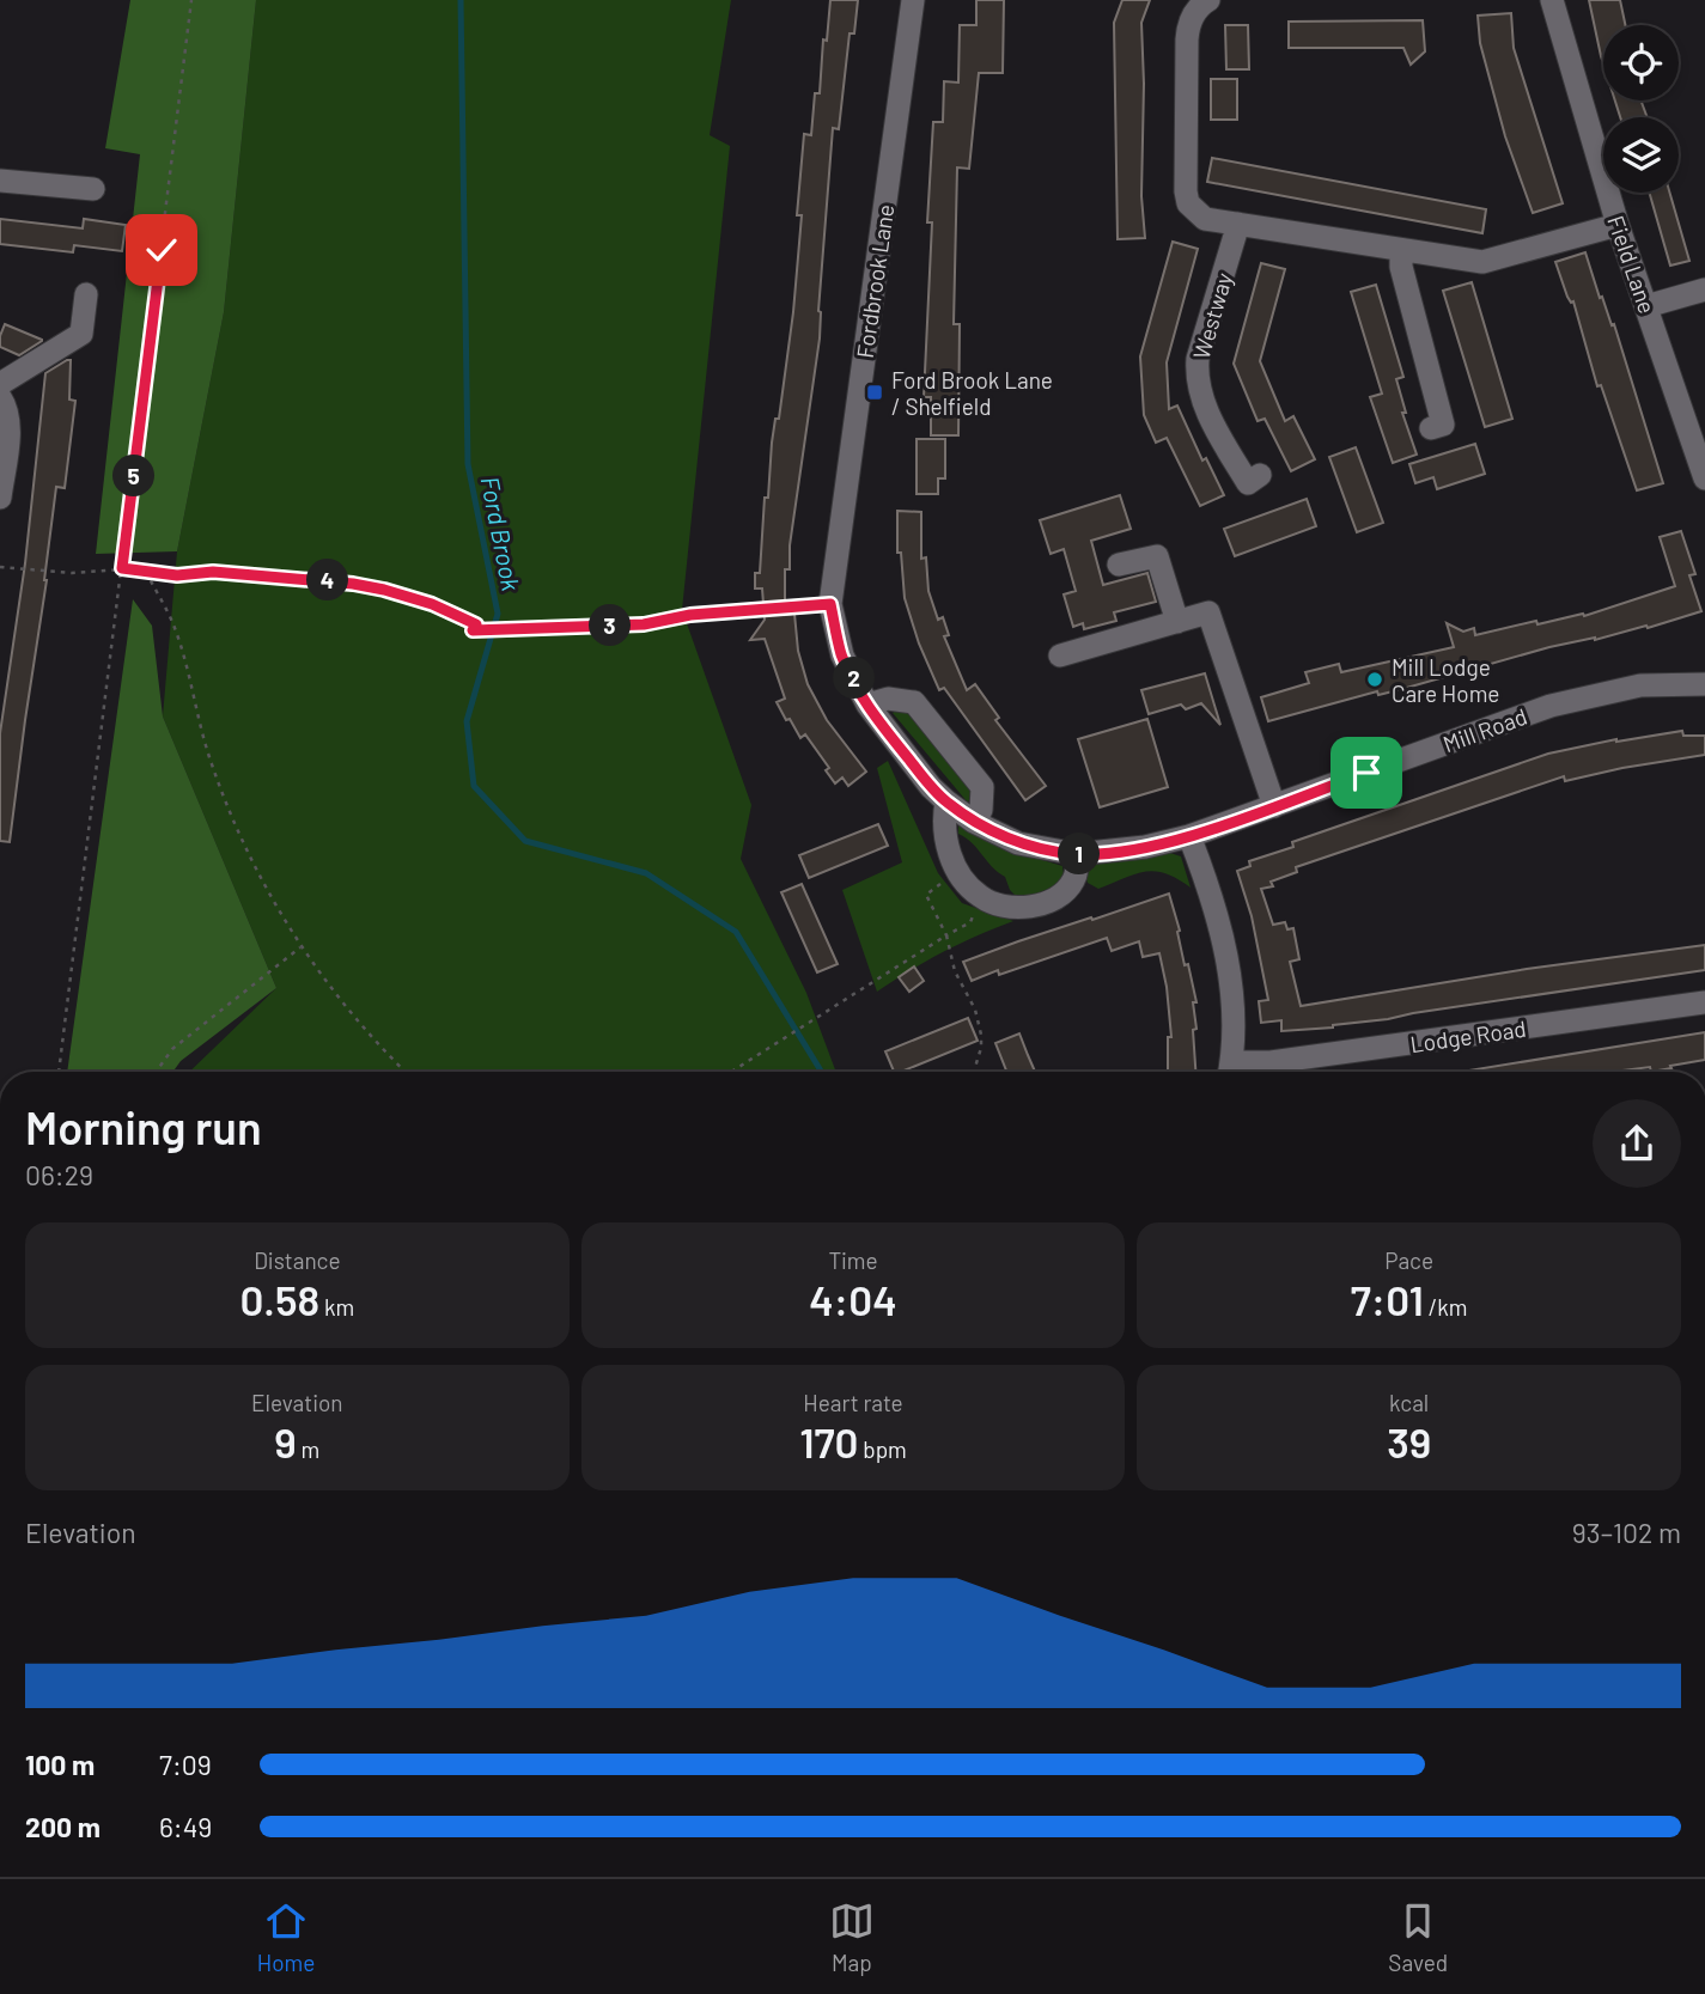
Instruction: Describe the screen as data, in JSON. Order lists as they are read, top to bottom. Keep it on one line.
{"streets":{"street":["Field Lane","Fordbrook Lane","Westway","Mill Road","Lodge Road"]},"crossings":[["Fordbrook Lane","Mill Road"]],"water":["Ford Brook"],"places":{"transit":["Ford Brook Lane / Shelfield"],"other":["Mill Lodge Care Home"]},"page":{"pins":["5","4","3","2","1"],"heading":["Morning run","06:29"],"stats":[["Distance","0.58 km"],["Time","4:04"],["Pace","7:01 /km"],["Elevation","9 m"],["Heart rate","170 bpm"],["kcal","39"]],"chart":["Elevation","93–102 m"],"list":[{"name":"100 m","note":"7:09"},{"name":"200 m","note":"6:49"}],"tabs":["Home","Map","Saved"]}}
